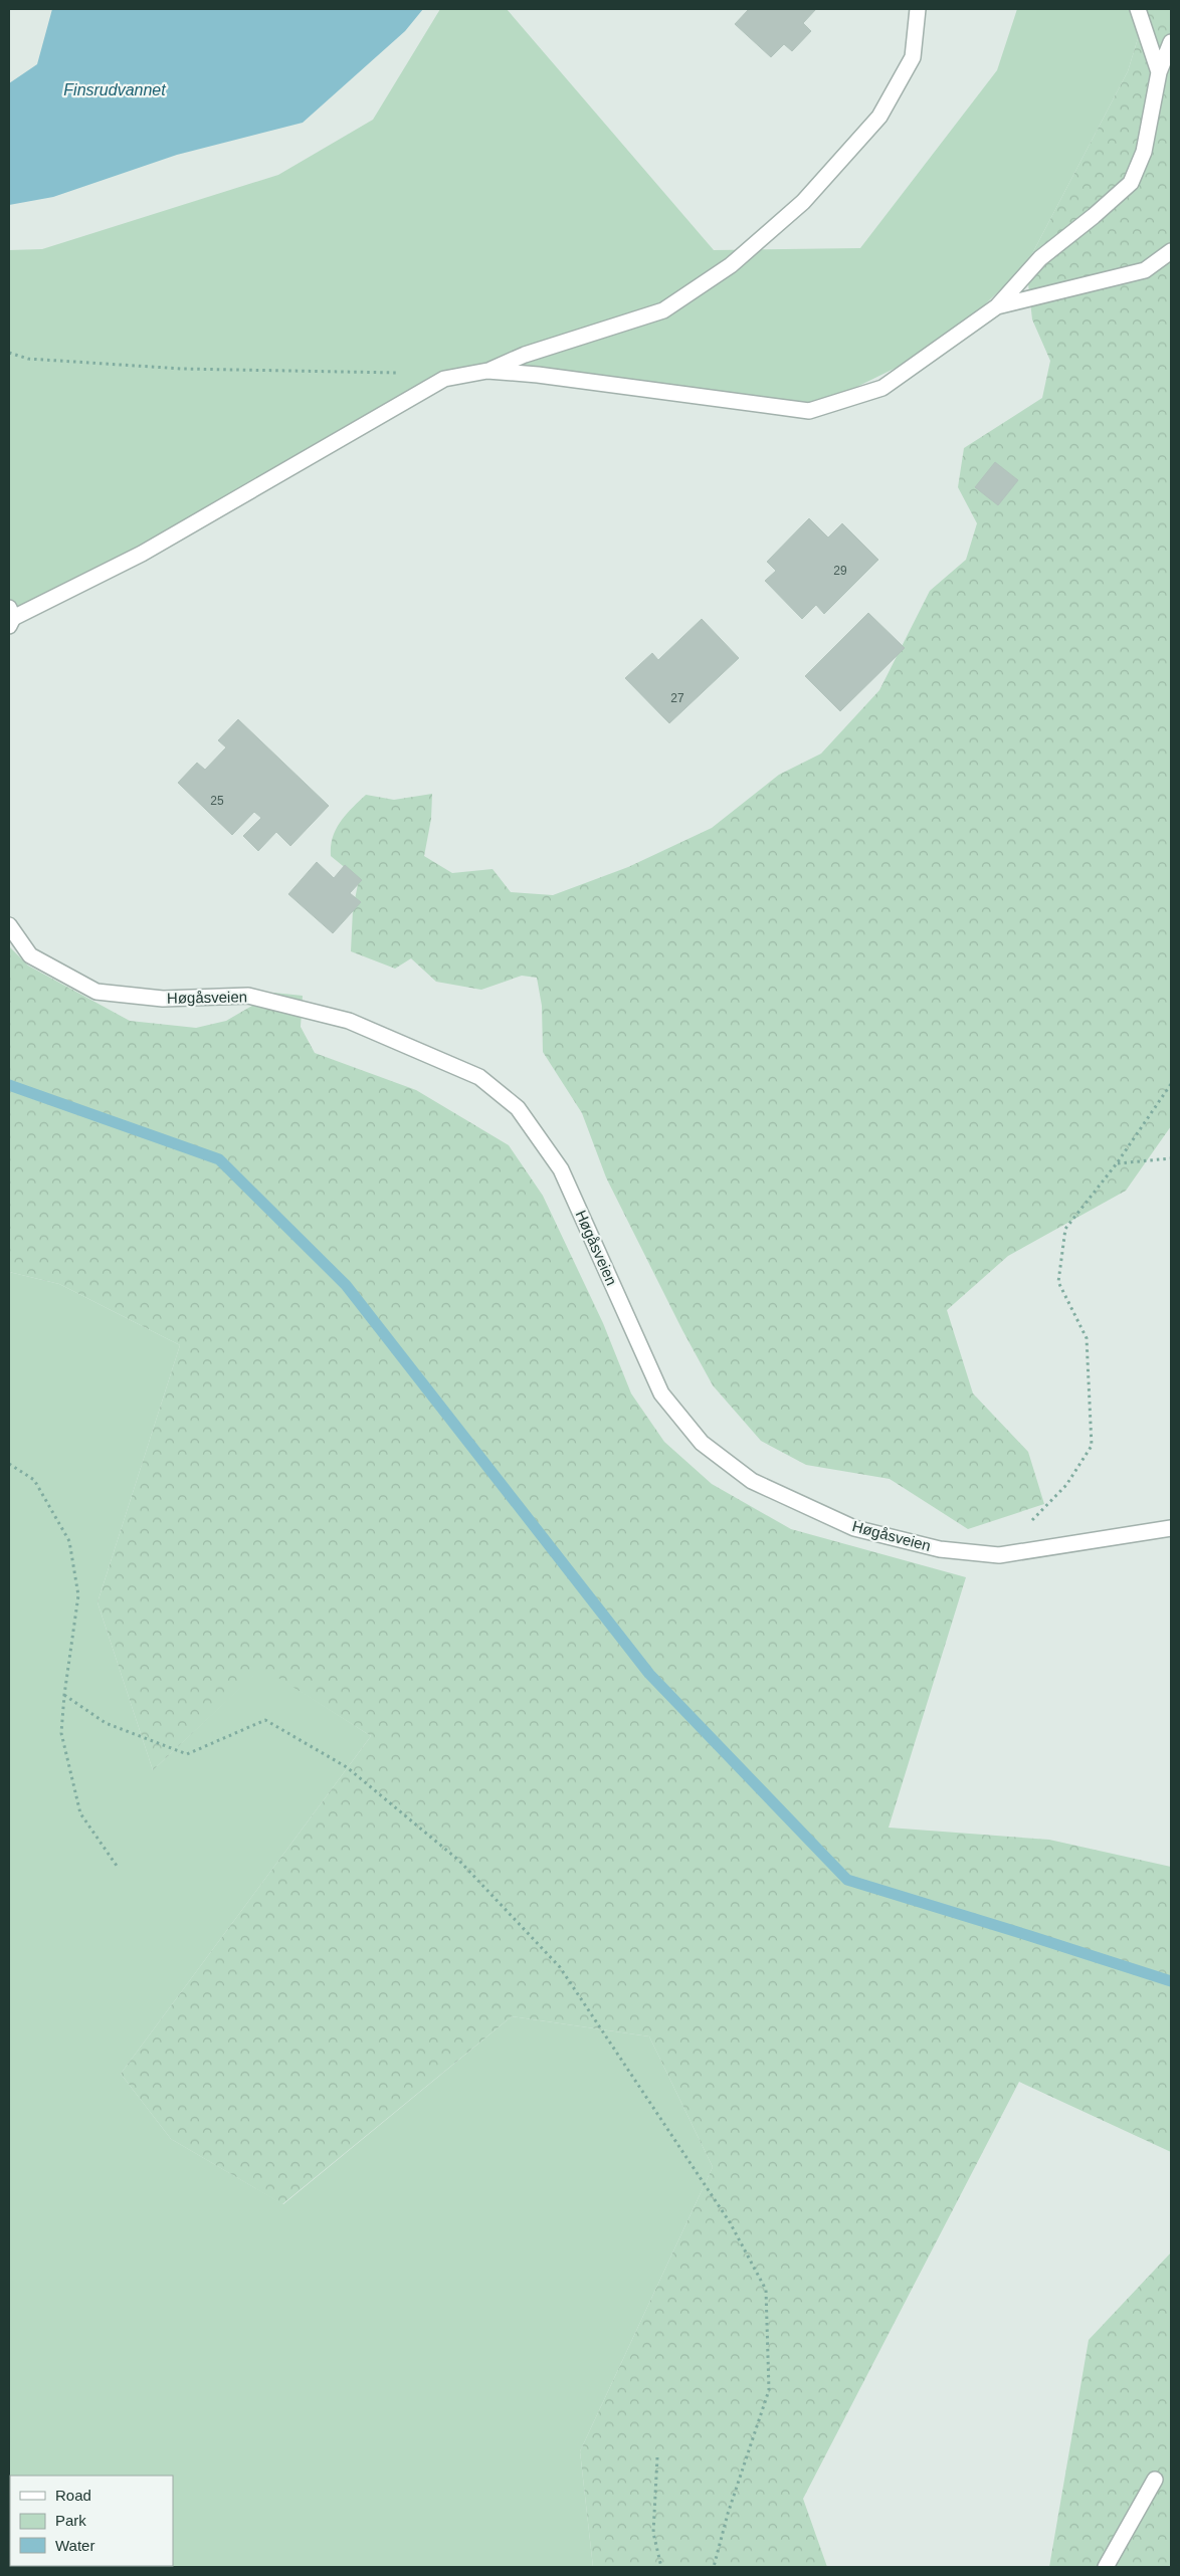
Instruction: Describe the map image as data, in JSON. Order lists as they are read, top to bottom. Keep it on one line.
{"streets":{"street":["Høgåsveien"]},"water":["Finsrudvannet"],"house_numbers":["29","27","25"],"legend":["Road","Park","Water"]}
